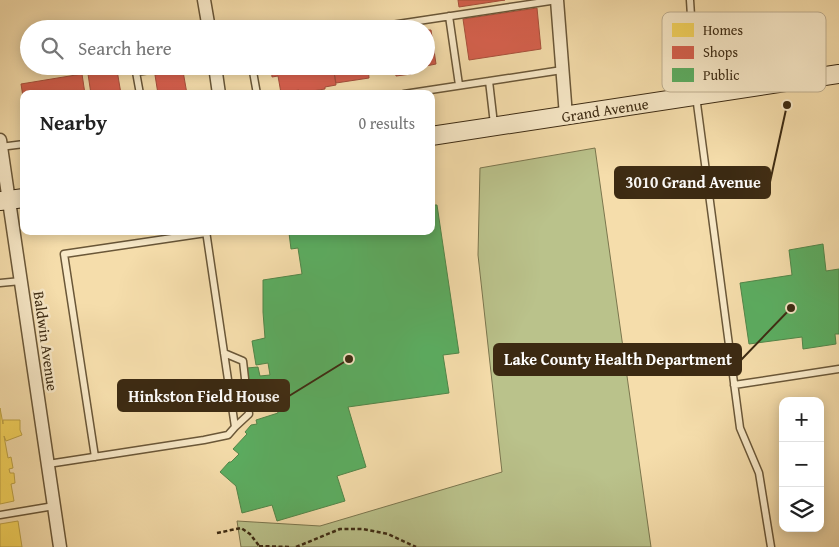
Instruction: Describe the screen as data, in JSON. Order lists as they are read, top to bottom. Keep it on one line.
{"streets":{"main road":["Grand Avenue"],"street":["Baldwin Avenue"]},"places":["3010 Grand Avenue","Lake County Health Department","Hinkston Field House"],"legend":["Homes","Shops","Public"],"page":{"search":"Search here","heading":["Nearby","0 results"],"map_buttons":["+","−"]}}
